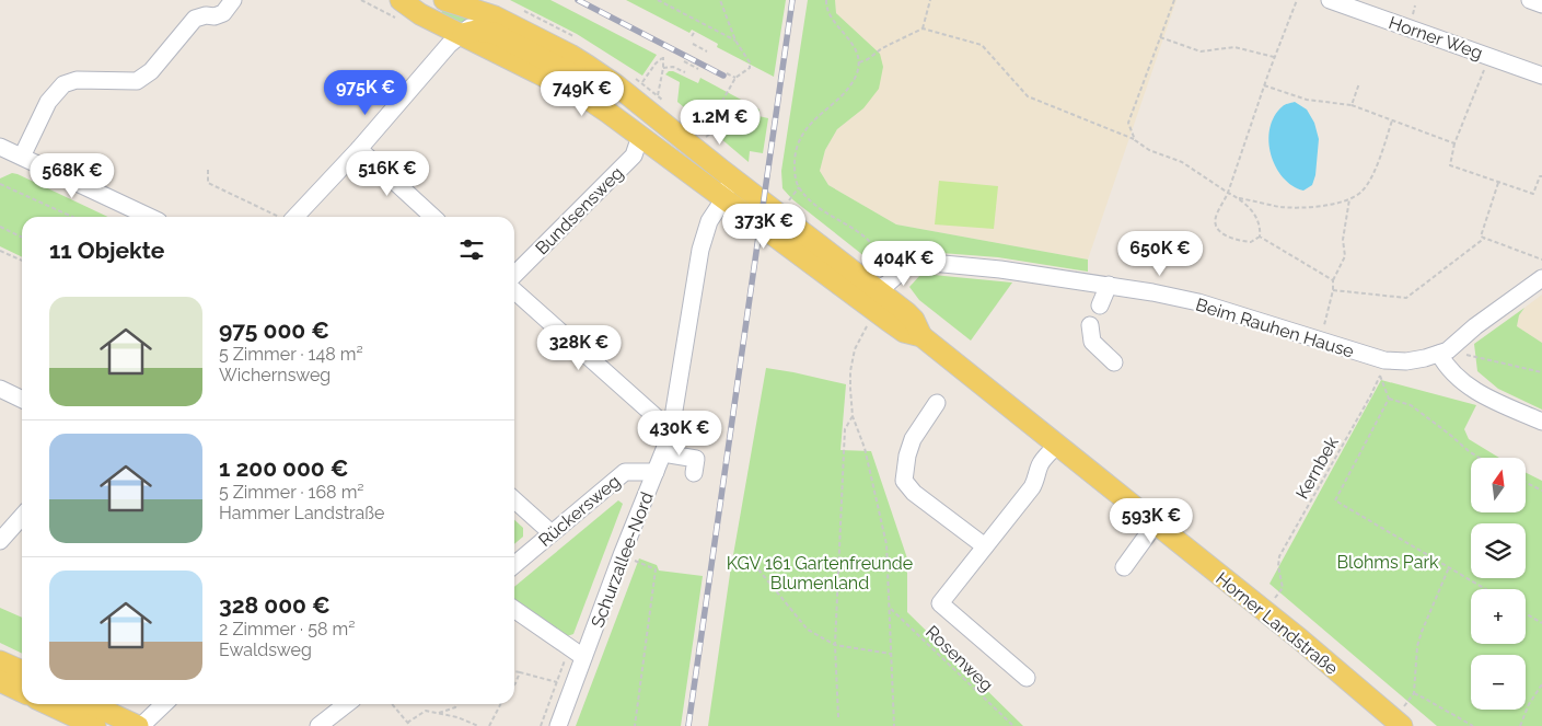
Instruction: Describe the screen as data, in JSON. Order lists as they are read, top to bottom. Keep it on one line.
{"streets":{"main road":["Horner Landstraße"],"street":["Horner Weg","Bundsensweg","Beim Rauhen Hause","Rückersweg","Schurzallee-Nord"],"path":["Kernbek","Rosenweg"]},"crossings":[["Bundsensweg","Horner Landstraße"],["Beim Rauhen Hause","Kernbek"],["Beim Rauhen Hause","Horner Landstraße"],["Rückersweg","Schurzallee-Nord"],["Schurzallee-Nord","Horner Landstraße"]],"parks":["Blohms Park","KGV 161 Gartenfreunde Blumenland"],"north":"top","page":{"price":["975K €","749K €","1.2M €","516K €","568K €","373K €","650K €","404K €","328K €","430K €","593K €"],"heading":"11 Objekte","list":[{"name":"975 000 €","note":"5 Zimmer · 148 m² · Wichernsweg"},{"name":"1 200 000 €","note":"5 Zimmer · 168 m² · Hammer Landstraße"},{"name":"328 000 €","note":"2 Zimmer · 58 m² · Ewaldsweg"}],"map_buttons":["+","−"]}}
